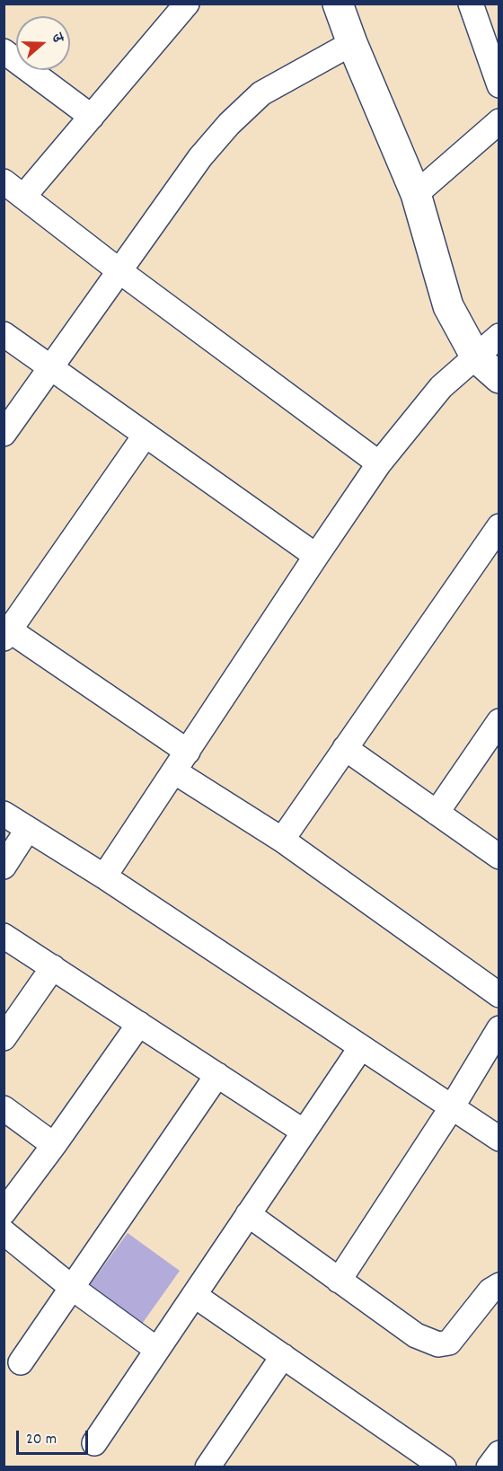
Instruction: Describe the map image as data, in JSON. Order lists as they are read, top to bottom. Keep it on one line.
{"scale_bar":"20 m","north":"right"}
